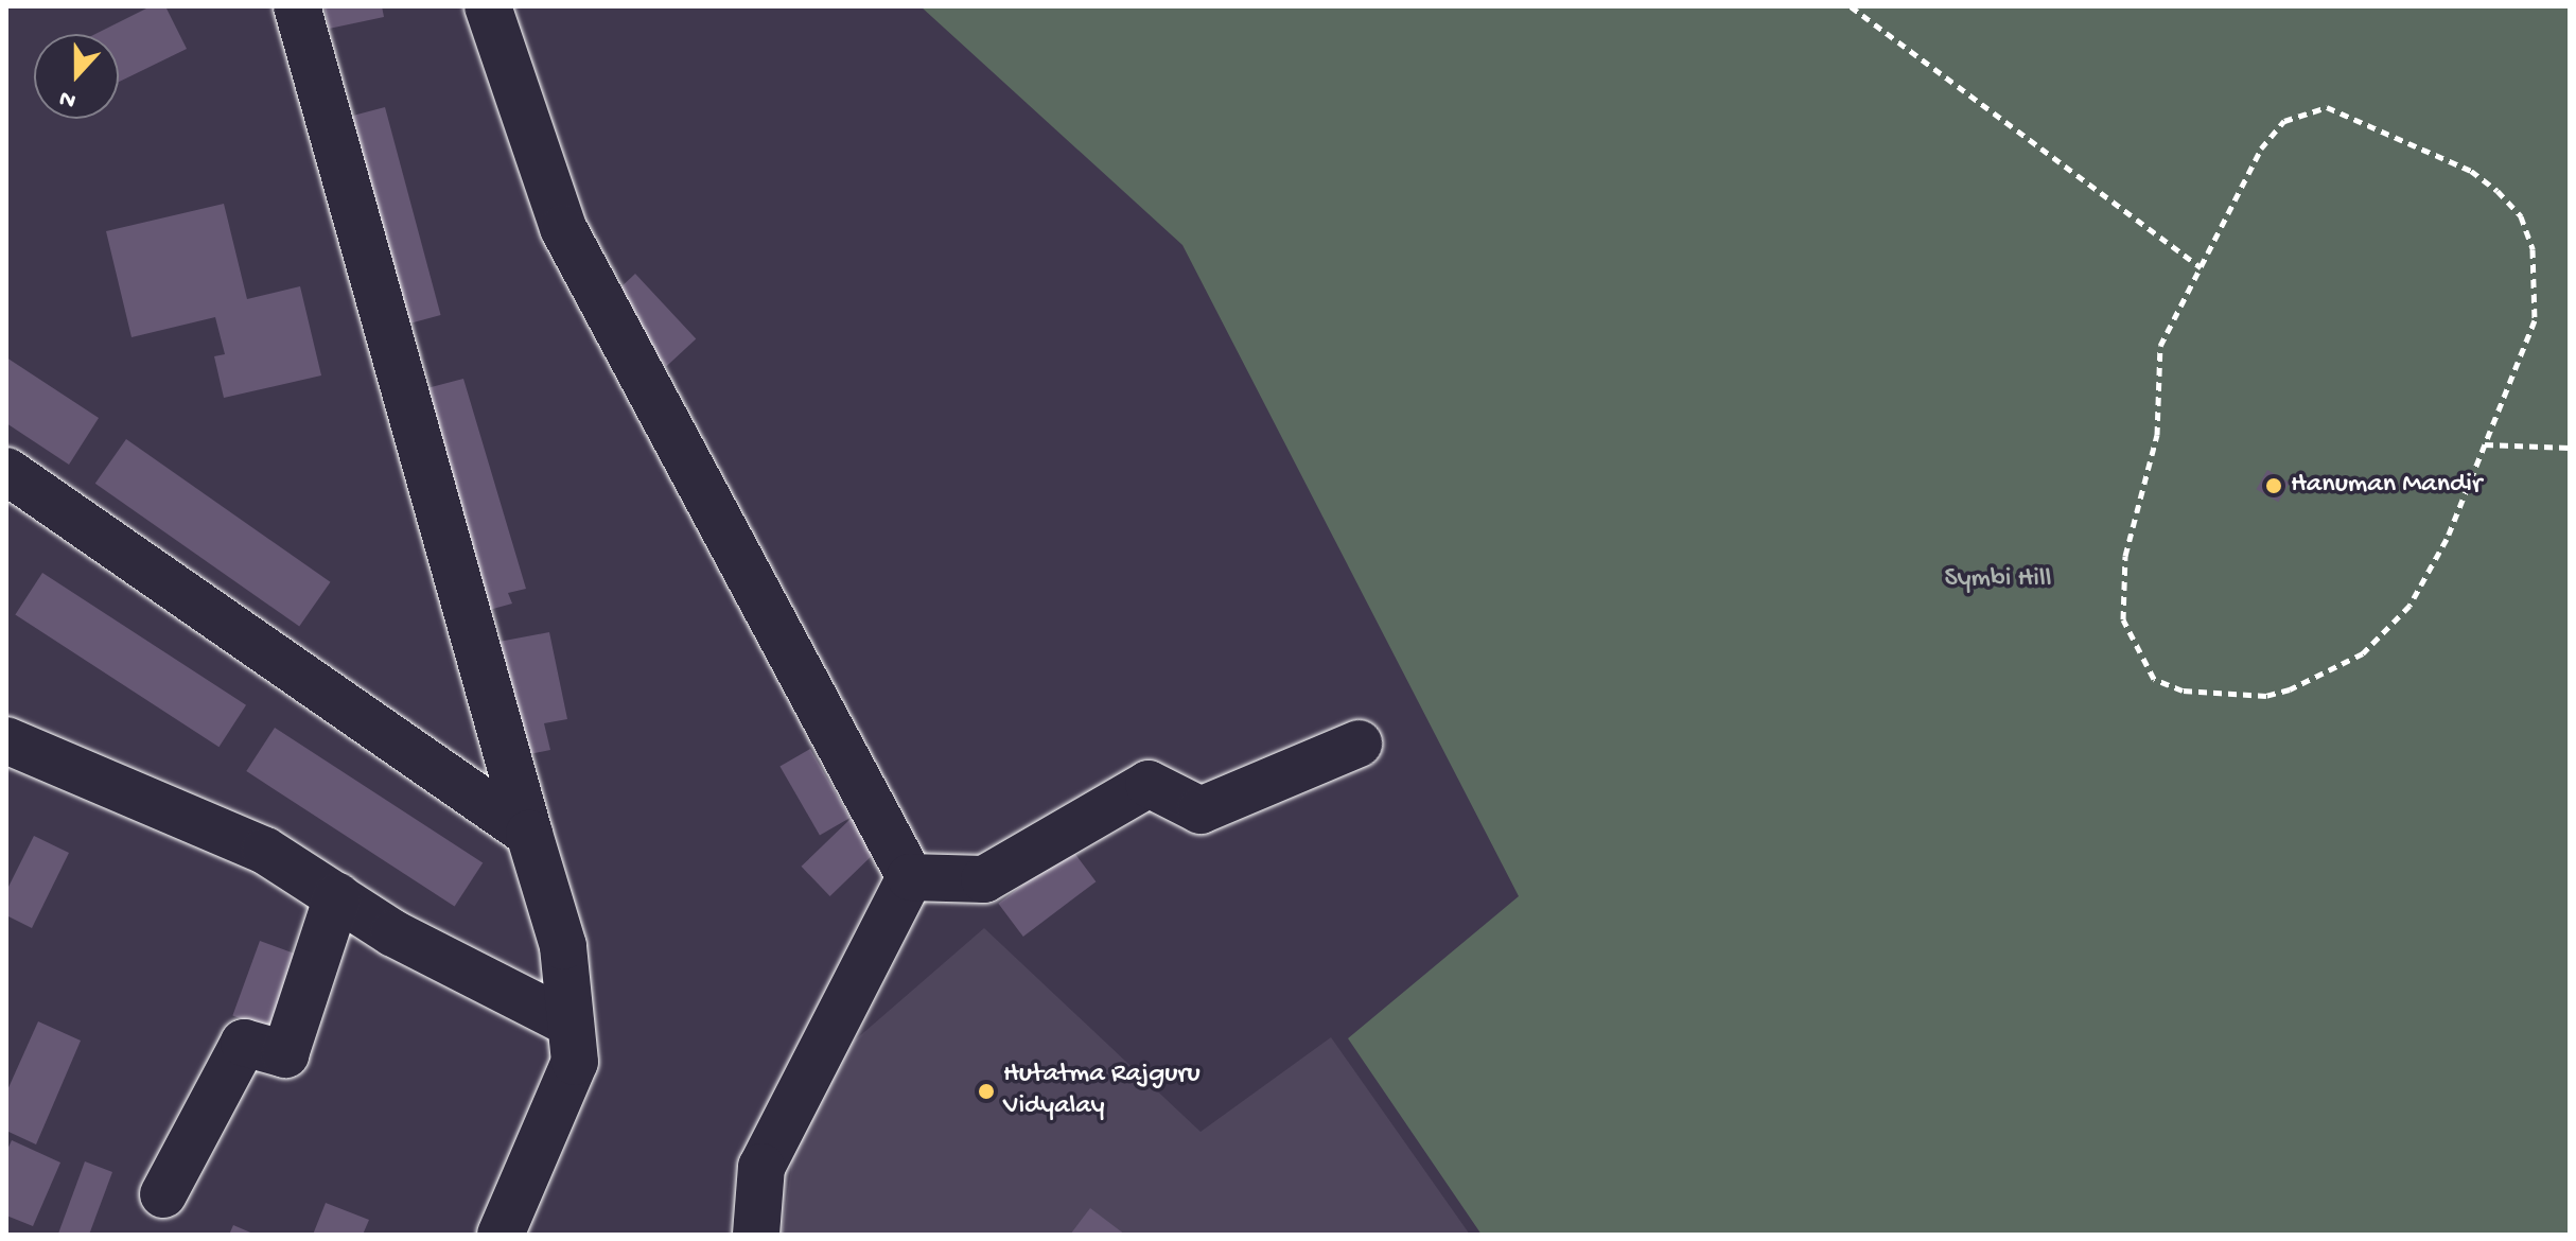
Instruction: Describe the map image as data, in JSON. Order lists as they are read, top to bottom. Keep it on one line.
{"parks":["Symbi Hill"],"places":["Hanuman Mandir","Hutatma Rajguru Vidyalay"],"north":"bottom"}
